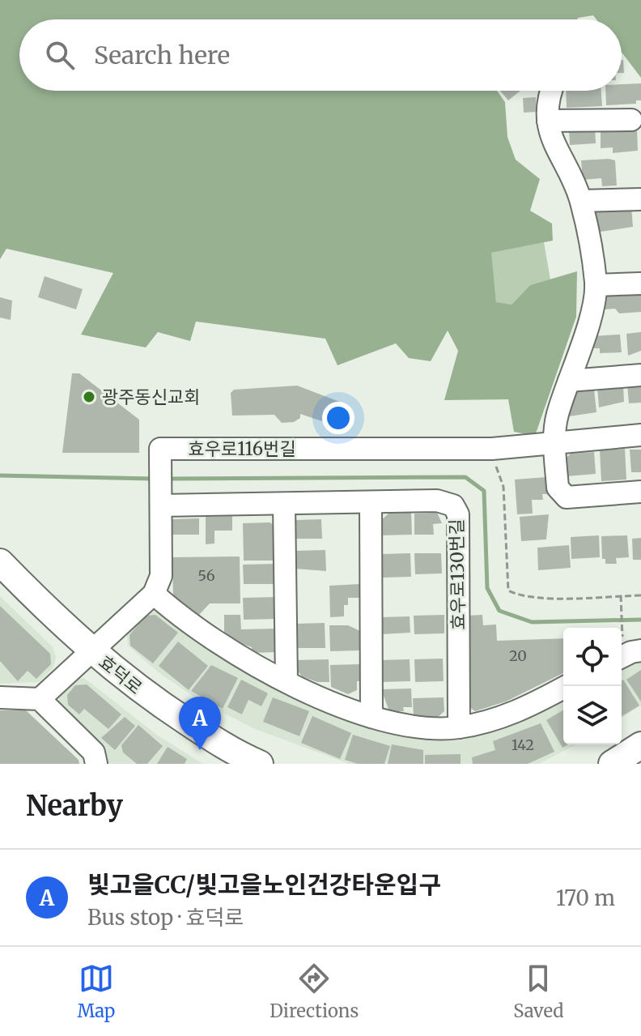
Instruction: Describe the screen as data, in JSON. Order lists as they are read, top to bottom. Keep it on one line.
{"streets":{"main road":["효덕로"],"street":["효우로116번길","효우로130번길"]},"crossings":[["효우로116번길","효우로130번길"]],"places":["광주동신교회"],"house_numbers":["56","20","142"],"page":{"search":"Search here","pins":"A","heading":"Nearby","list":[{"mark":"A","name":"빛고을CC/빛고을노인건강타운입구","note":"Bus stop · 효덕로","value":"170 m"}],"nav":["Map","Directions","Saved"]}}
